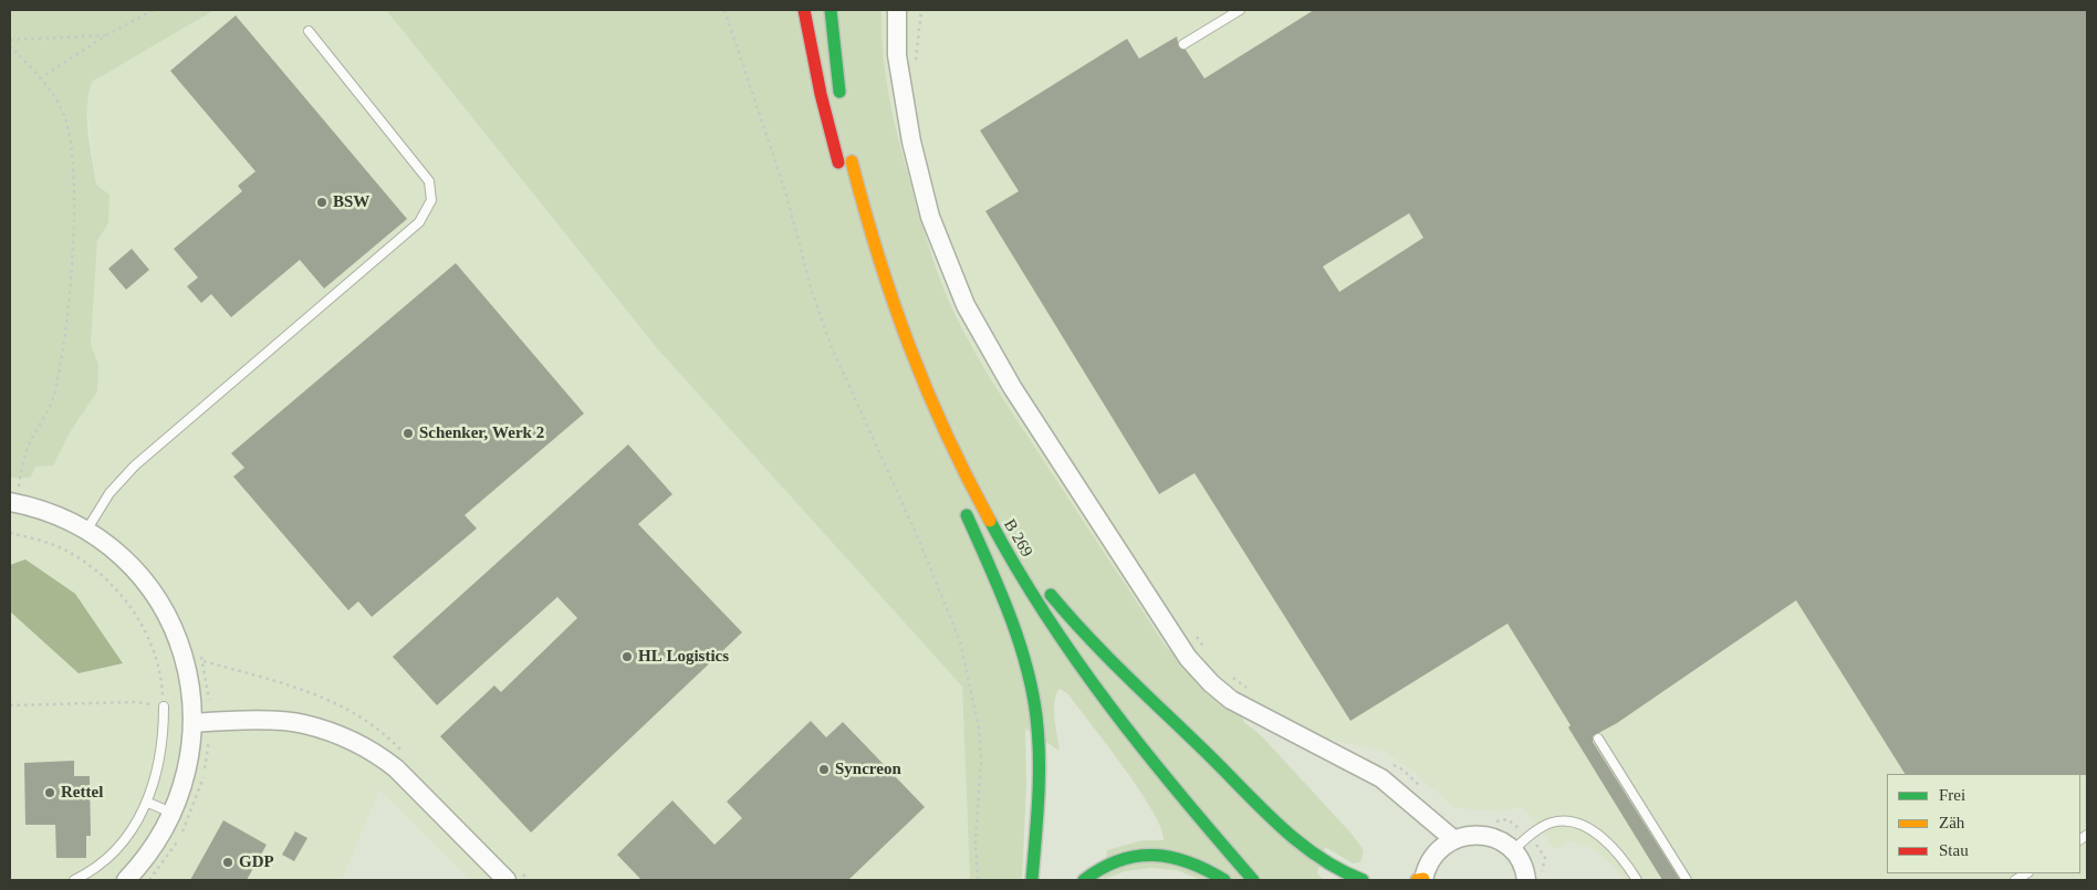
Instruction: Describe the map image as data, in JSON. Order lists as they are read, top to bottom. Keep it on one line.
{"streets":{"main road":["B 269"]},"places":["BSW","Schenker, Werk 2","HL Logistics","Syncreon","Rettel","GDP"],"legend":["Frei","Zäh","Stau"]}
